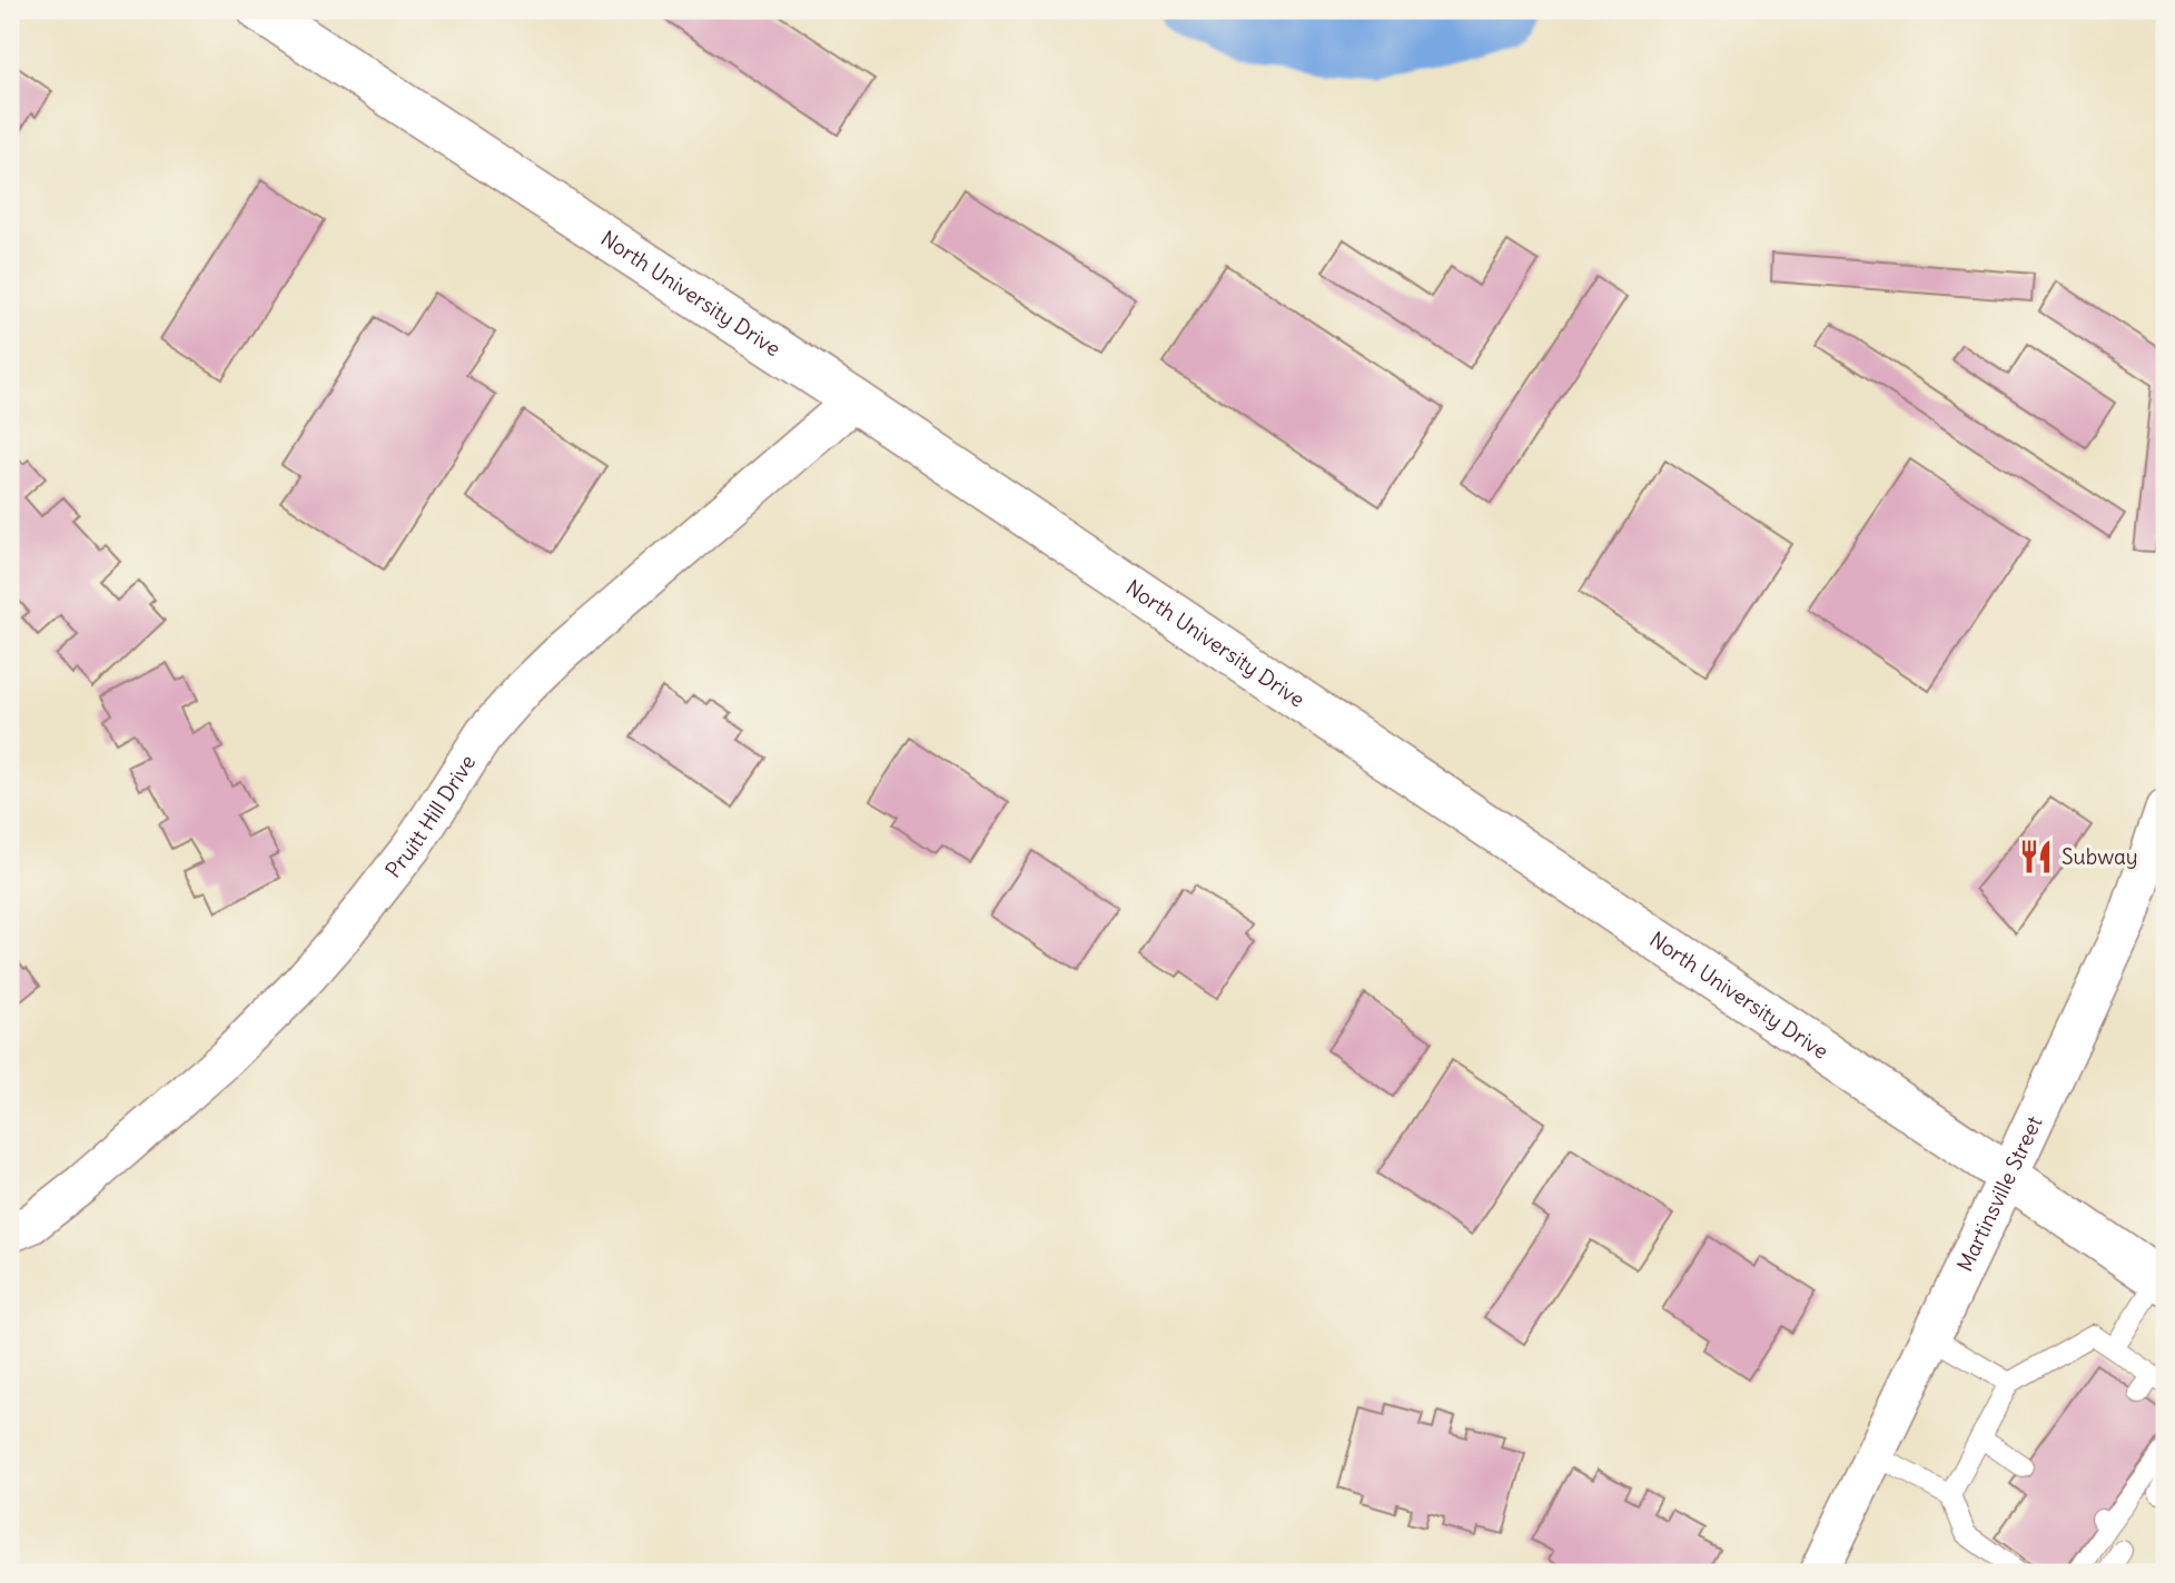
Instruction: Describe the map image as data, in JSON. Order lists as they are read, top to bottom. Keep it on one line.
{"streets":{"main road":["North University Drive"],"street":["Pruitt Hill Drive","Martinsville Street"]},"crossings":[["North University Drive","Pruitt Hill Drive"],["North University Drive","Martinsville Street"]],"places":{"restaurant":["Subway"]}}
